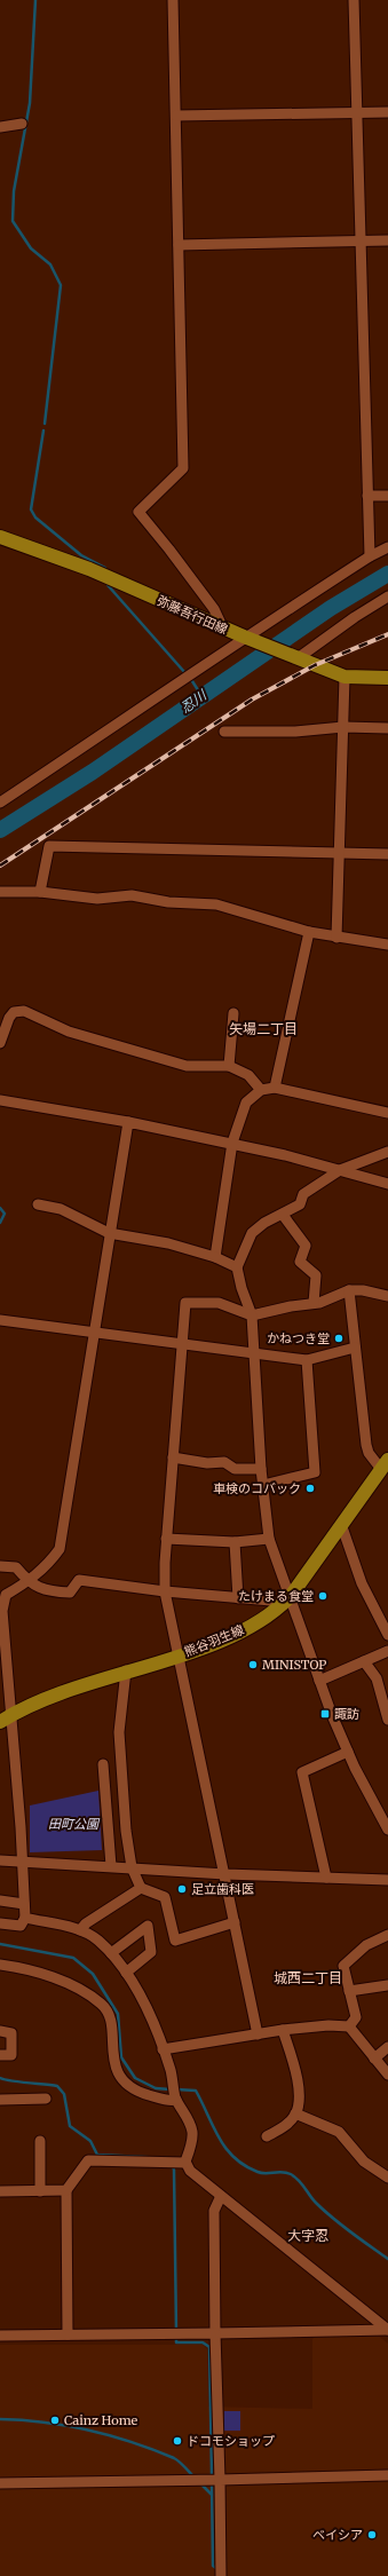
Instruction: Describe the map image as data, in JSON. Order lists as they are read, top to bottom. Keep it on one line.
{"streets":{"main road":["弥藤吾行田線","熊谷羽生線"]},"districts":["矢場二丁目","城西二丁目","大字忍"],"water":["忍川"],"parks":["田町公園"],"places":{"other":["かねつき堂","車検のコバック","たけまる食堂","MINISTOP","足立歯科医","Cainz Home","ドコモショップ","ベイシア"],"transit":["諏訪"]}}
